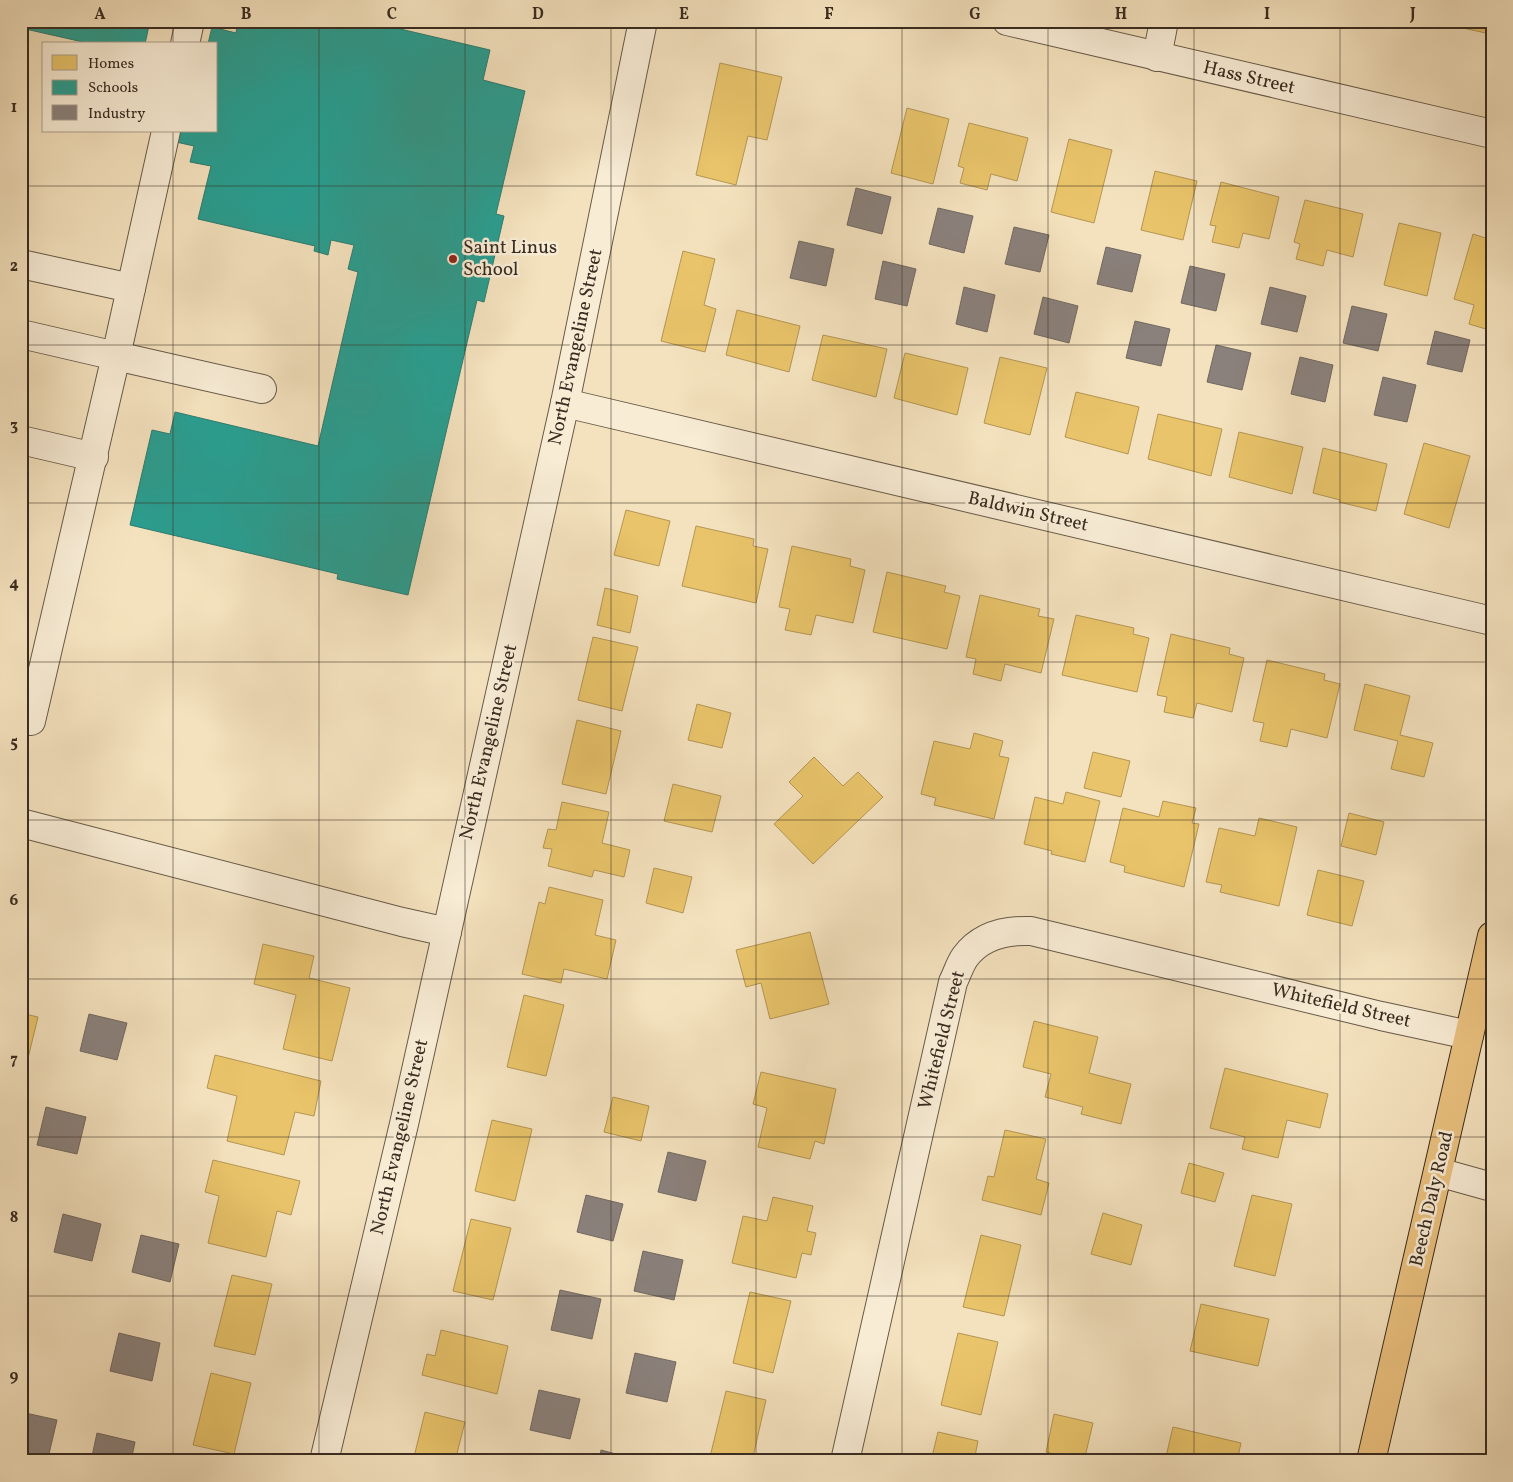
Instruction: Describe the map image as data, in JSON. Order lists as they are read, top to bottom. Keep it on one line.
{"streets":{"main road":["Beech Daly Road"],"street":["Hass Street","North Evangeline Street","Baldwin Street","Whitefield Street"]},"crossings":[["North Evangeline Street","Baldwin Street"],["Whitefield Street","Beech Daly Road"]],"places":["Saint Linus School"],"legend":["Homes","Schools","Industry"],"grid":{"columns":["A","B","C","D","E","F","G","H","I","J"],"rows":["1","2","3","4","5","6","7","8","9"]}}
